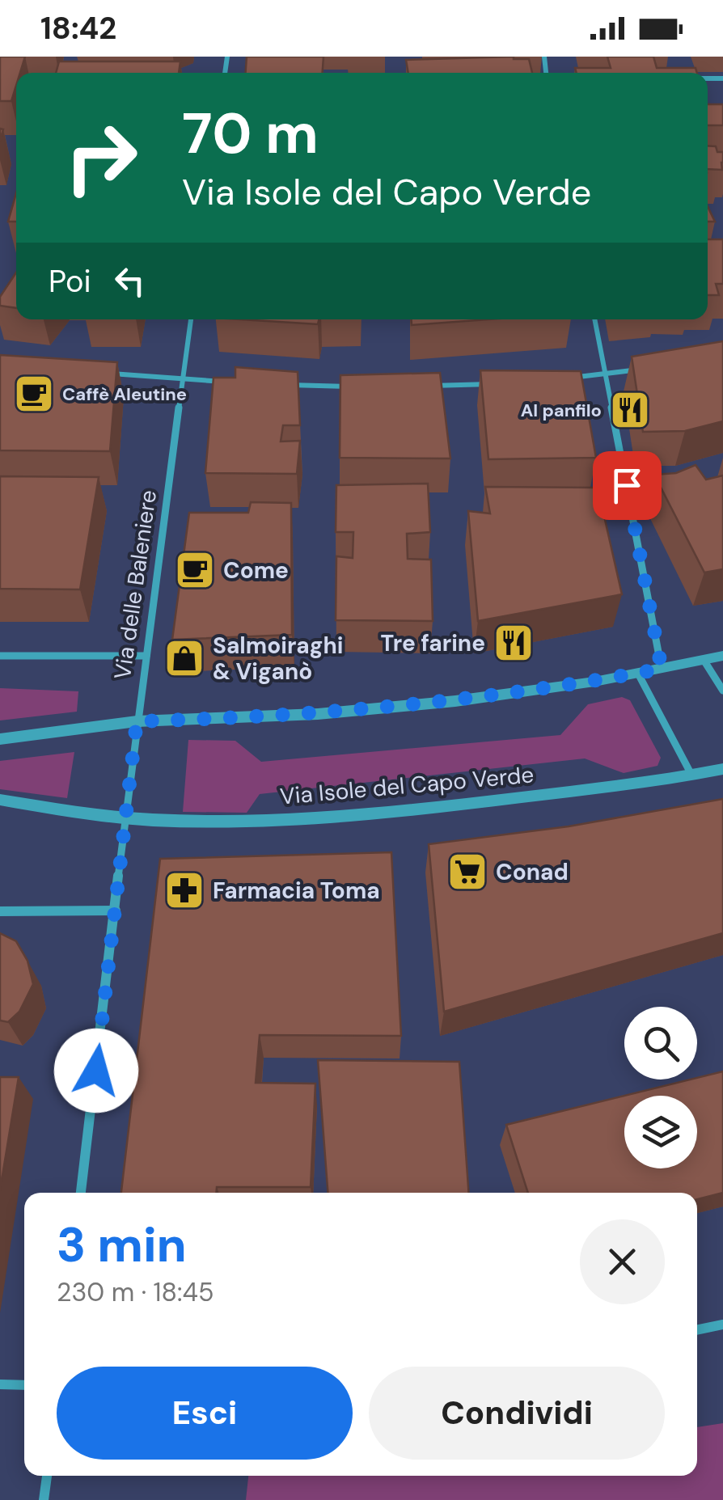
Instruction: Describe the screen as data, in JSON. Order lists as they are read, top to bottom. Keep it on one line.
{"streets":{"street":["Via delle Baleniere","Via Isole del Capo Verde"]},"crossings":[["Via delle Baleniere","Via Isole del Capo Verde"]],"places":{"cafe":["Caffè Aleutine","Come"],"restaurant":["Al panfilo","Tre farine"],"shop":["Salmoiraghi & Viganò"],"supermarket":["Conad"],"pharmacy":["Farmacia Toma"]},"page":{"status":"18:42","turn":["70 m","Via Isole del Capo Verde"],"then":"Poi","heading":["3 min","230 m · 18:45"],"buttons":["Esci","Condividi"]}}
